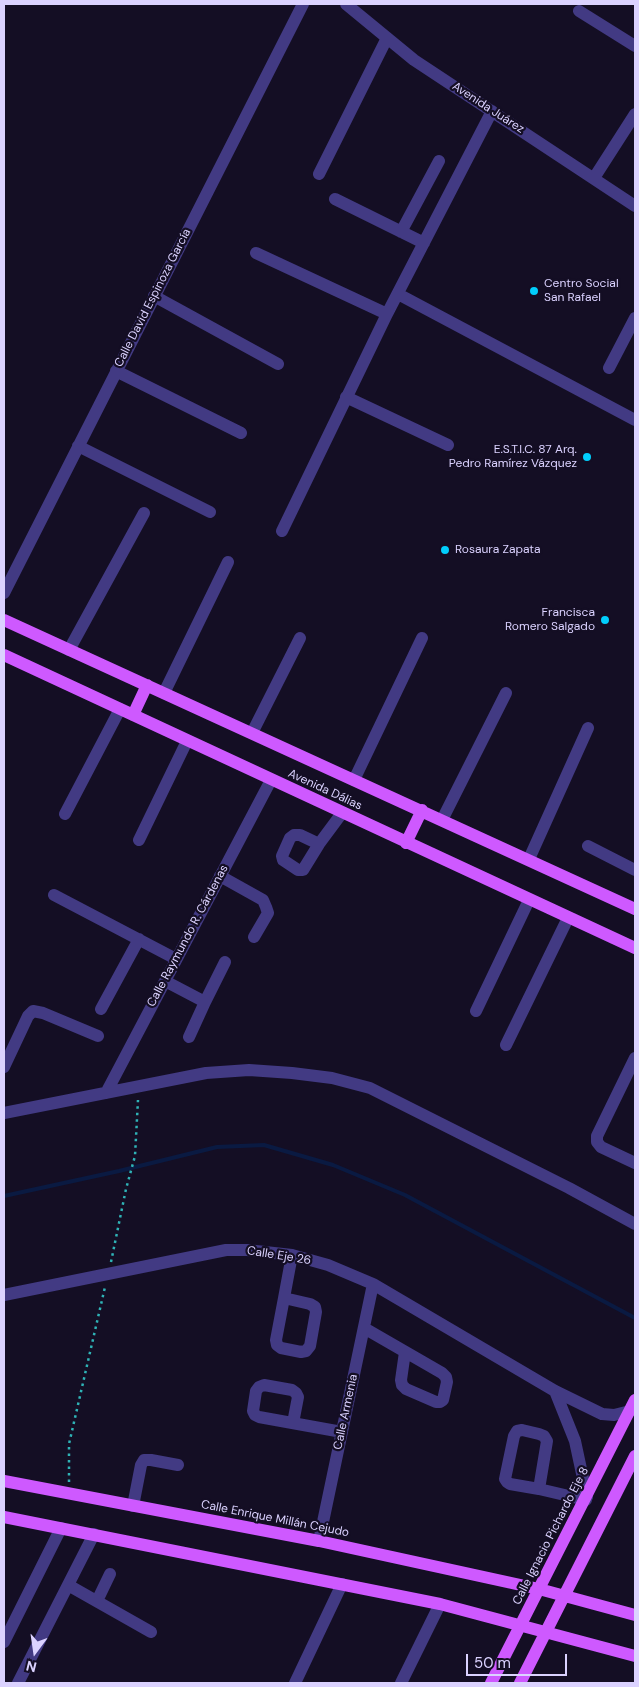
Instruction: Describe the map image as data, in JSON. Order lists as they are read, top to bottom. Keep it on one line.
{"streets":{"main road":["Avenida Dálias","Calle Enrique Millán Cejudo","Calle Ignacio Pichardo Eje 8"],"street":["Avenida Juárez","Calle David Espinoza García","Calle Raymundo R. Cárdenas","Calle Eje 26","Calle Armenia"]},"crossings":[["Avenida Dálias","Calle Raymundo R. Cárdenas"],["Calle Eje 26","Calle Armenia"],["Calle Eje 26","Calle Ignacio Pichardo Eje 8"],["Calle Armenia","Calle Enrique Millán Cejudo"],["Calle Enrique Millán Cejudo","Calle Ignacio Pichardo Eje 8"]],"places":["Centro Social San Rafael","E.S.T.I.C. 87 Arq. Pedro Ramírez Vázquez","Rosaura Zapata","Francisca Romero Salgado"],"scale_bar":"50 m","north":"bottom"}
